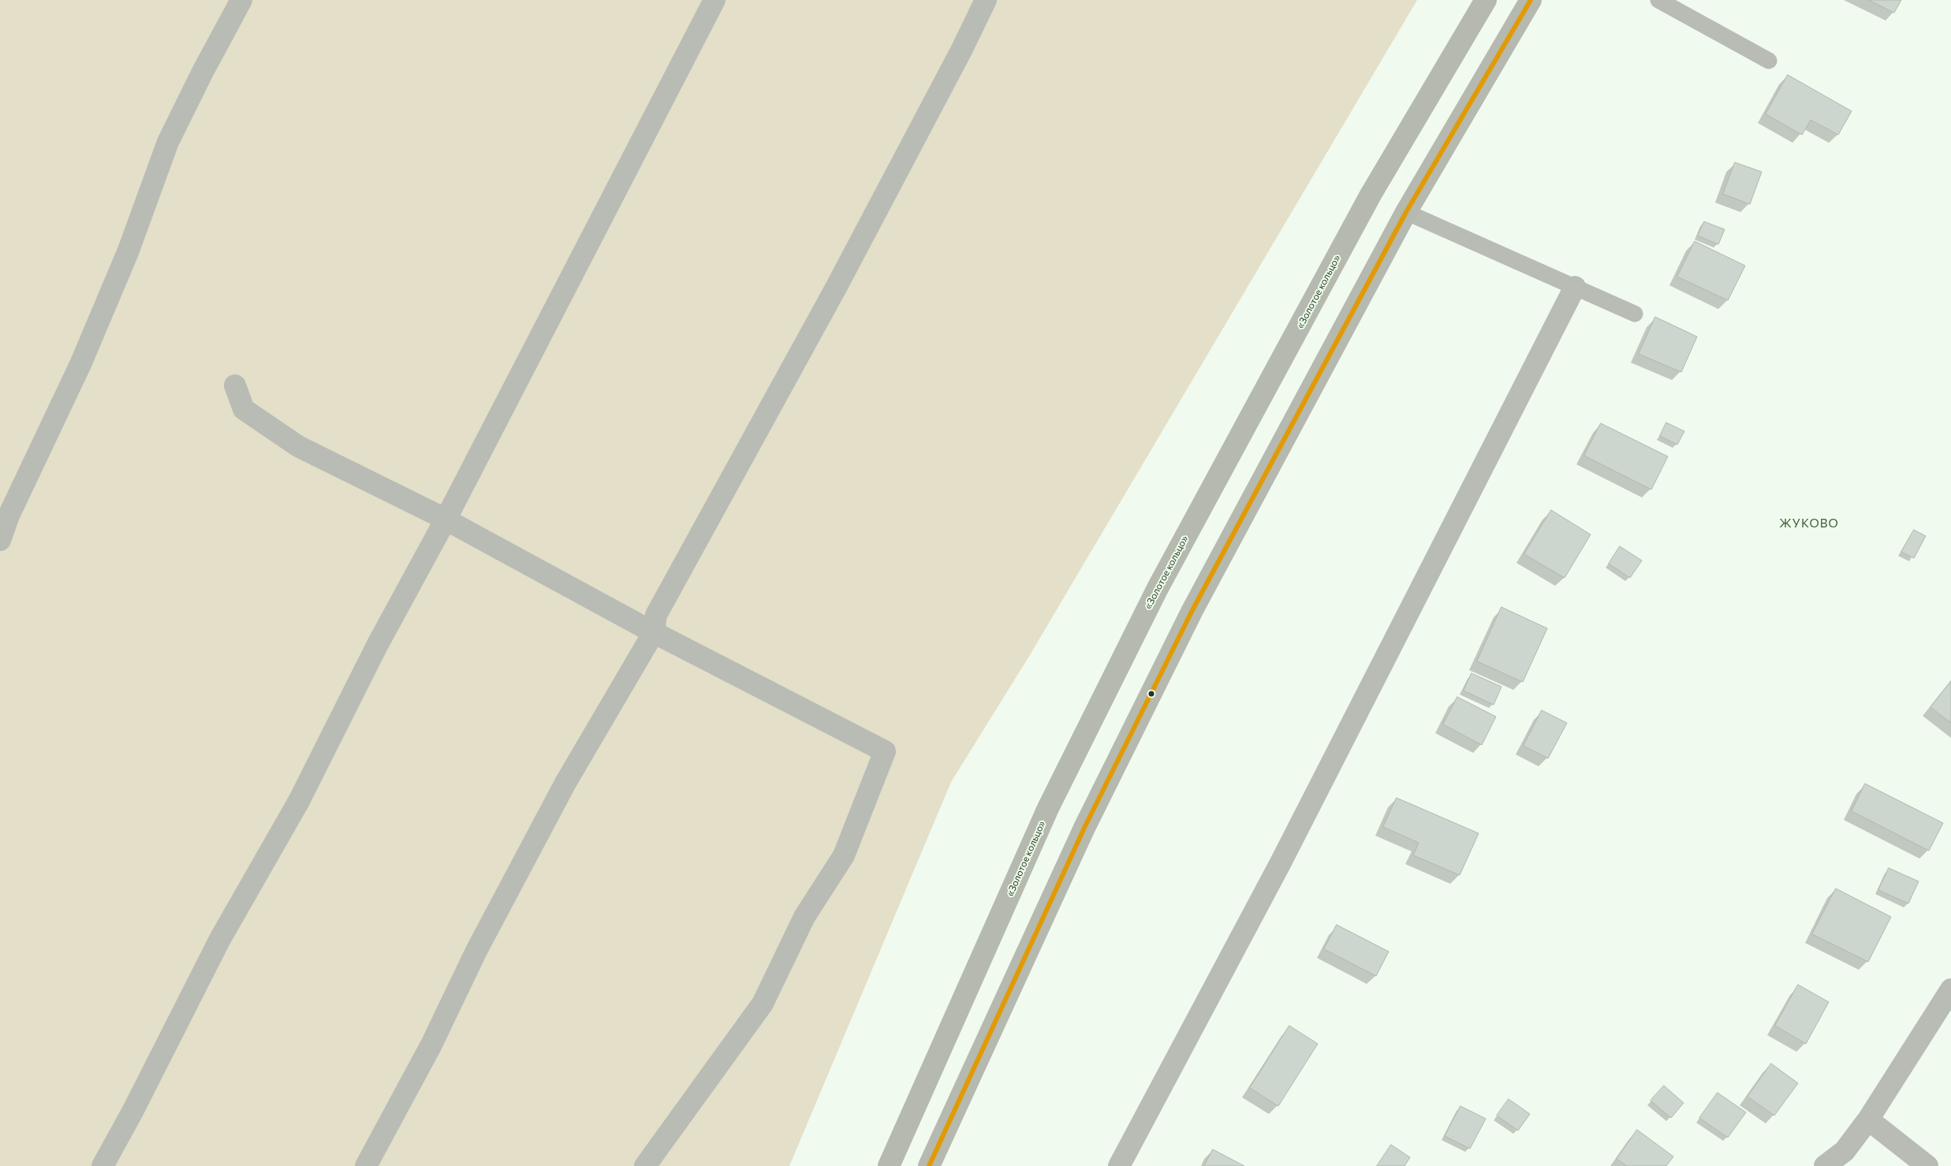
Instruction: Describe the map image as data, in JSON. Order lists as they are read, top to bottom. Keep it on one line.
{"streets":{"highway":["«Золотое кольцо»"]},"districts":["ЖУКОВО"]}
